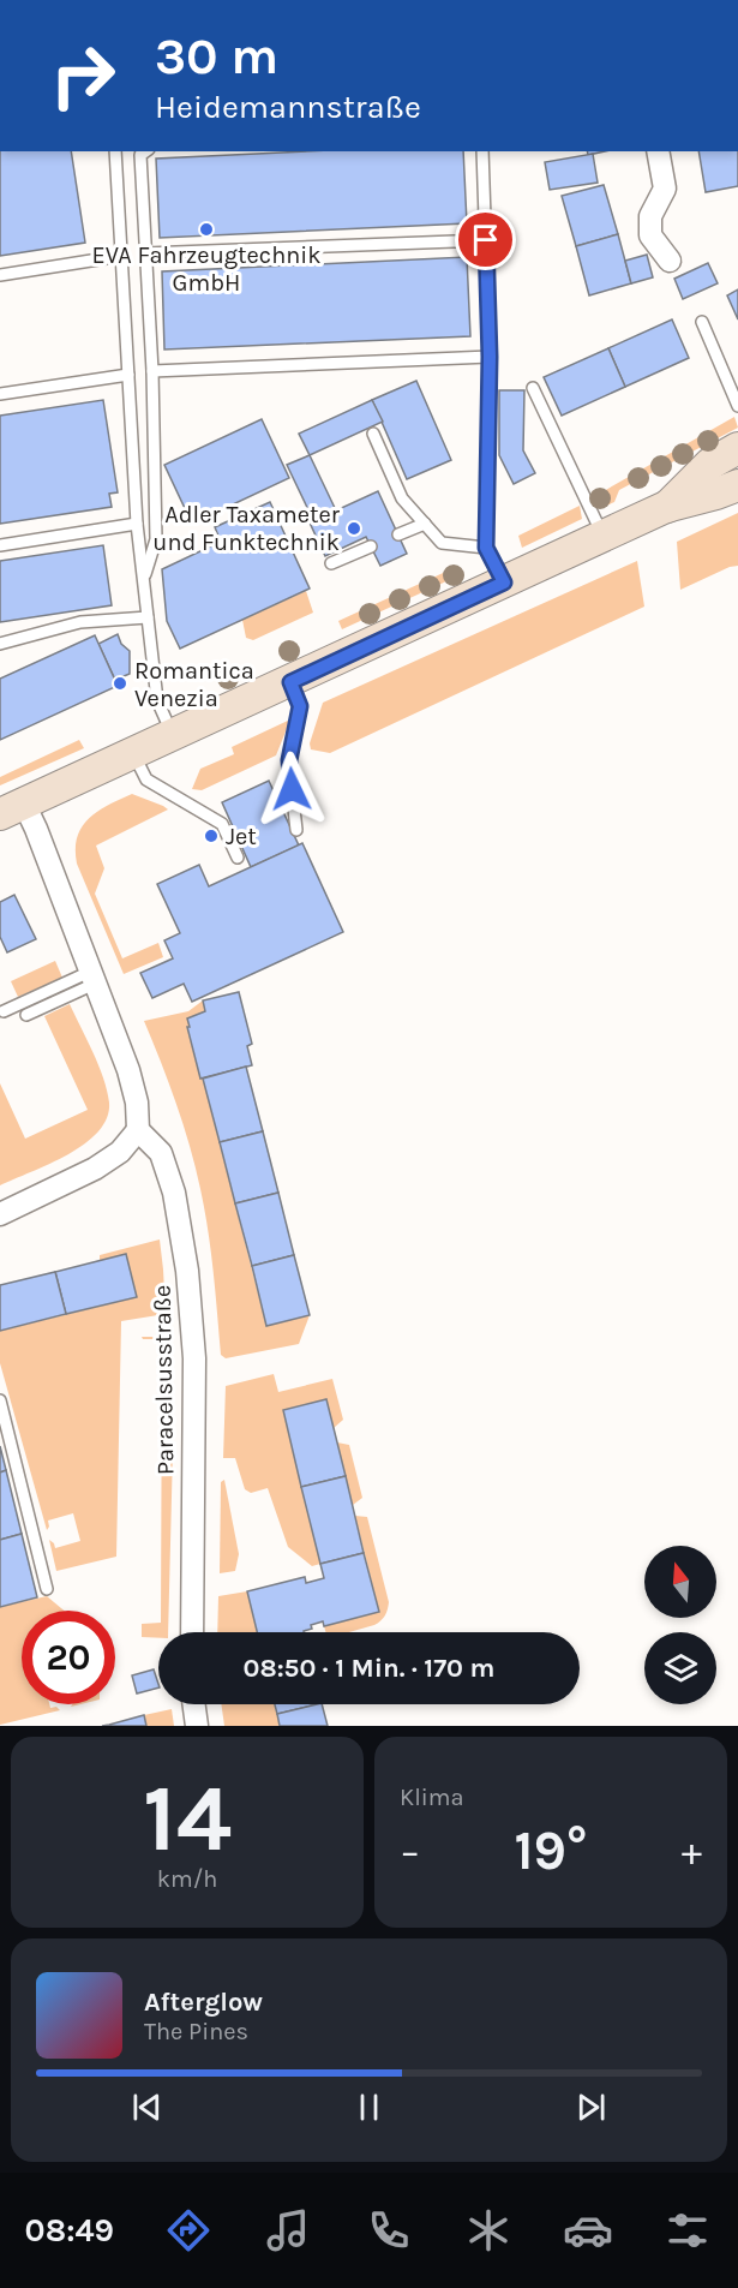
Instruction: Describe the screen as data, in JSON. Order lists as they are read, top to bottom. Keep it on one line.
{"streets":{"street":["Paracelsusstraße"]},"places":["EVA Fahrzeugtechnik GmbH","Adler Taxameter und Funktechnik","Romantica Venezia","Jet"],"north":"top","page":{"turn":["30 m","Heidemannstraße"],"limit":"20","trip":"08:50 · 1 Min. · 170 m","tile":[["14","km/h"],"Klima"],"heat":["−","19°","+"],"song":["Afterglow","The Pines"],"tabs":"08:49"}}
